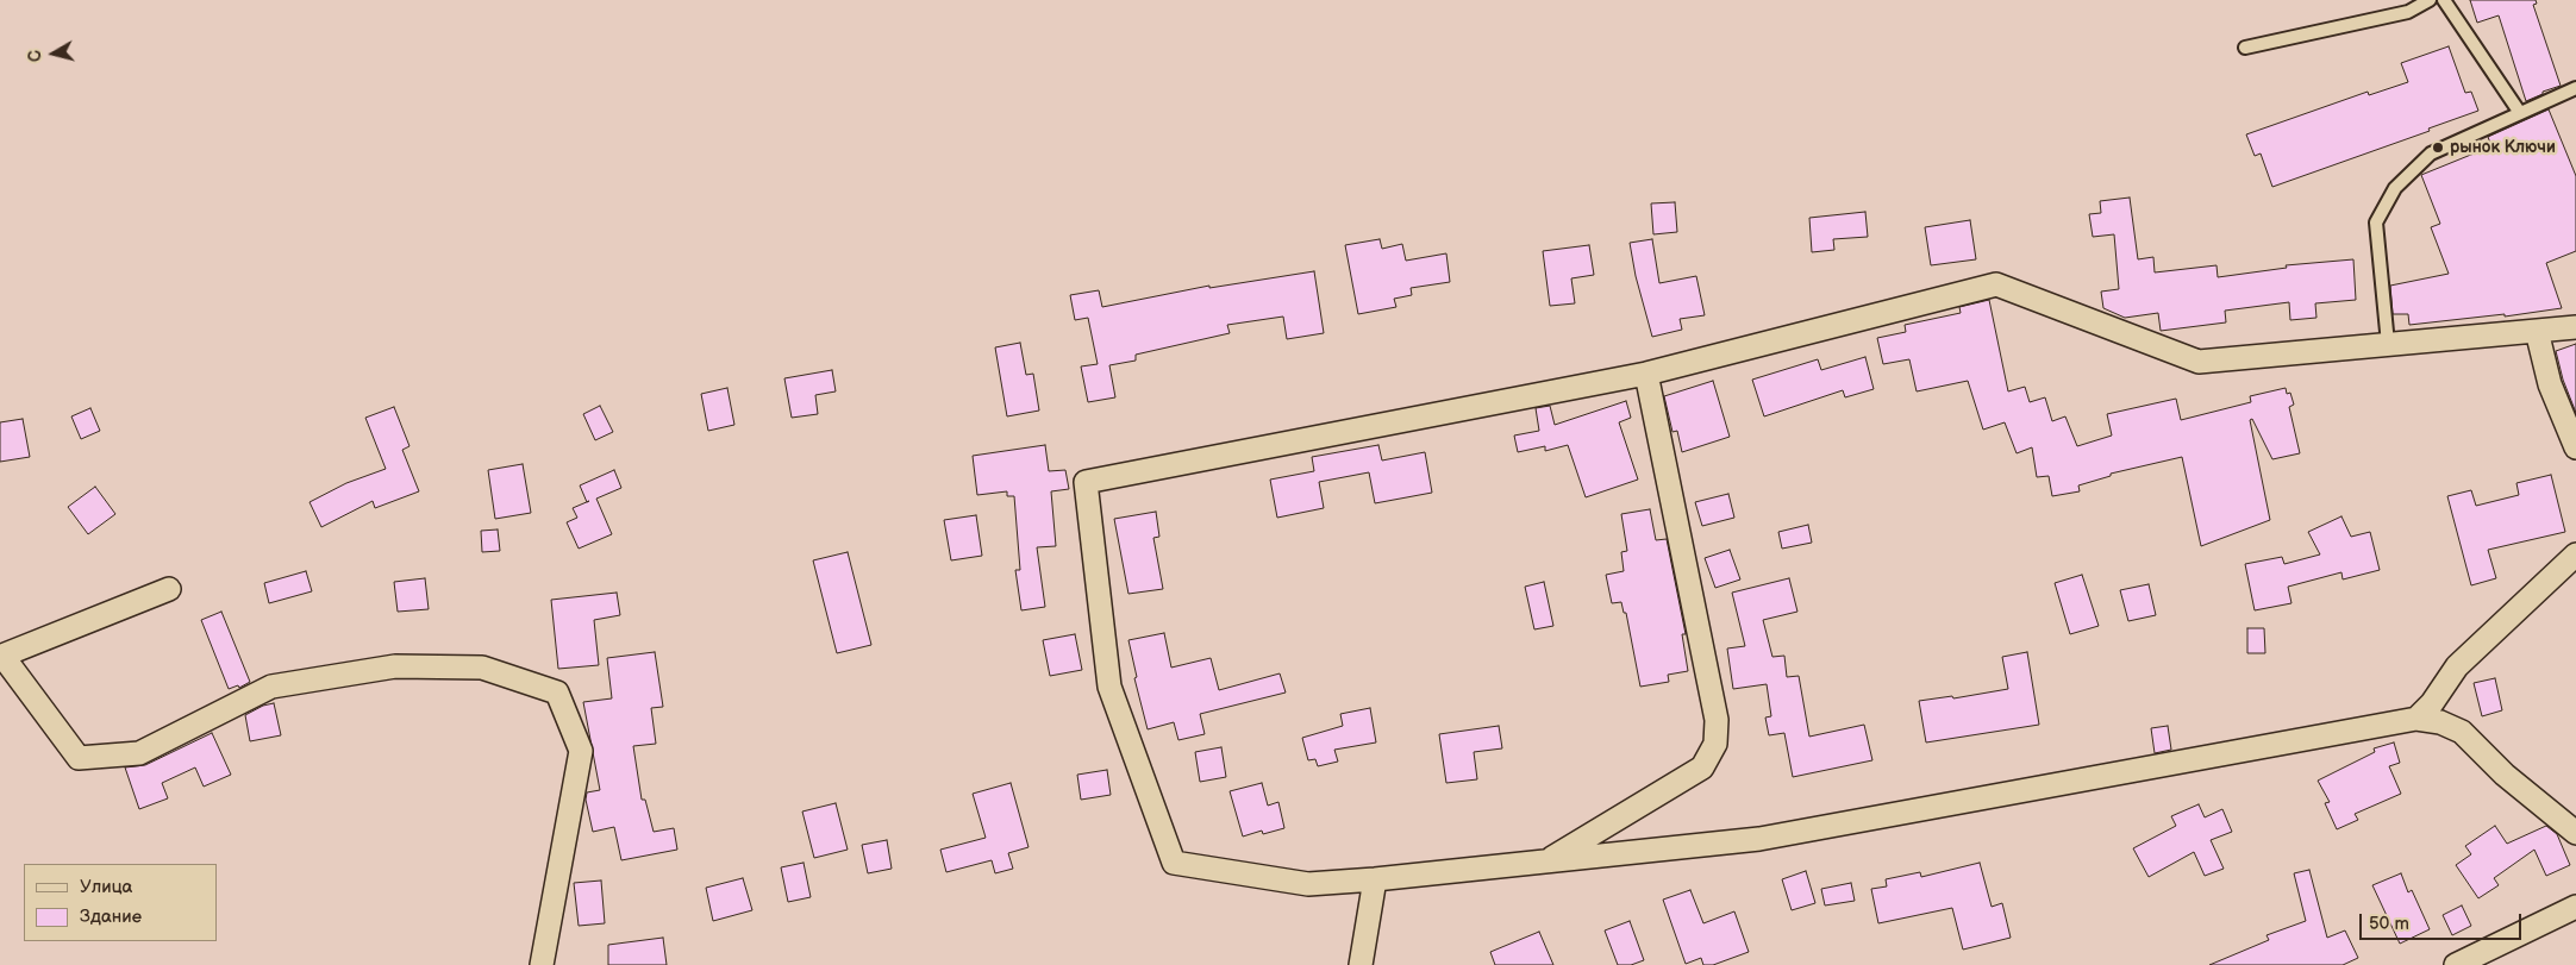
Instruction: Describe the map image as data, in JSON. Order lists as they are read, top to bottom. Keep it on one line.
{"places":["рынок Ключи"],"legend":["Улица","Здание"],"scale_bar":"50 m","north":"left"}
